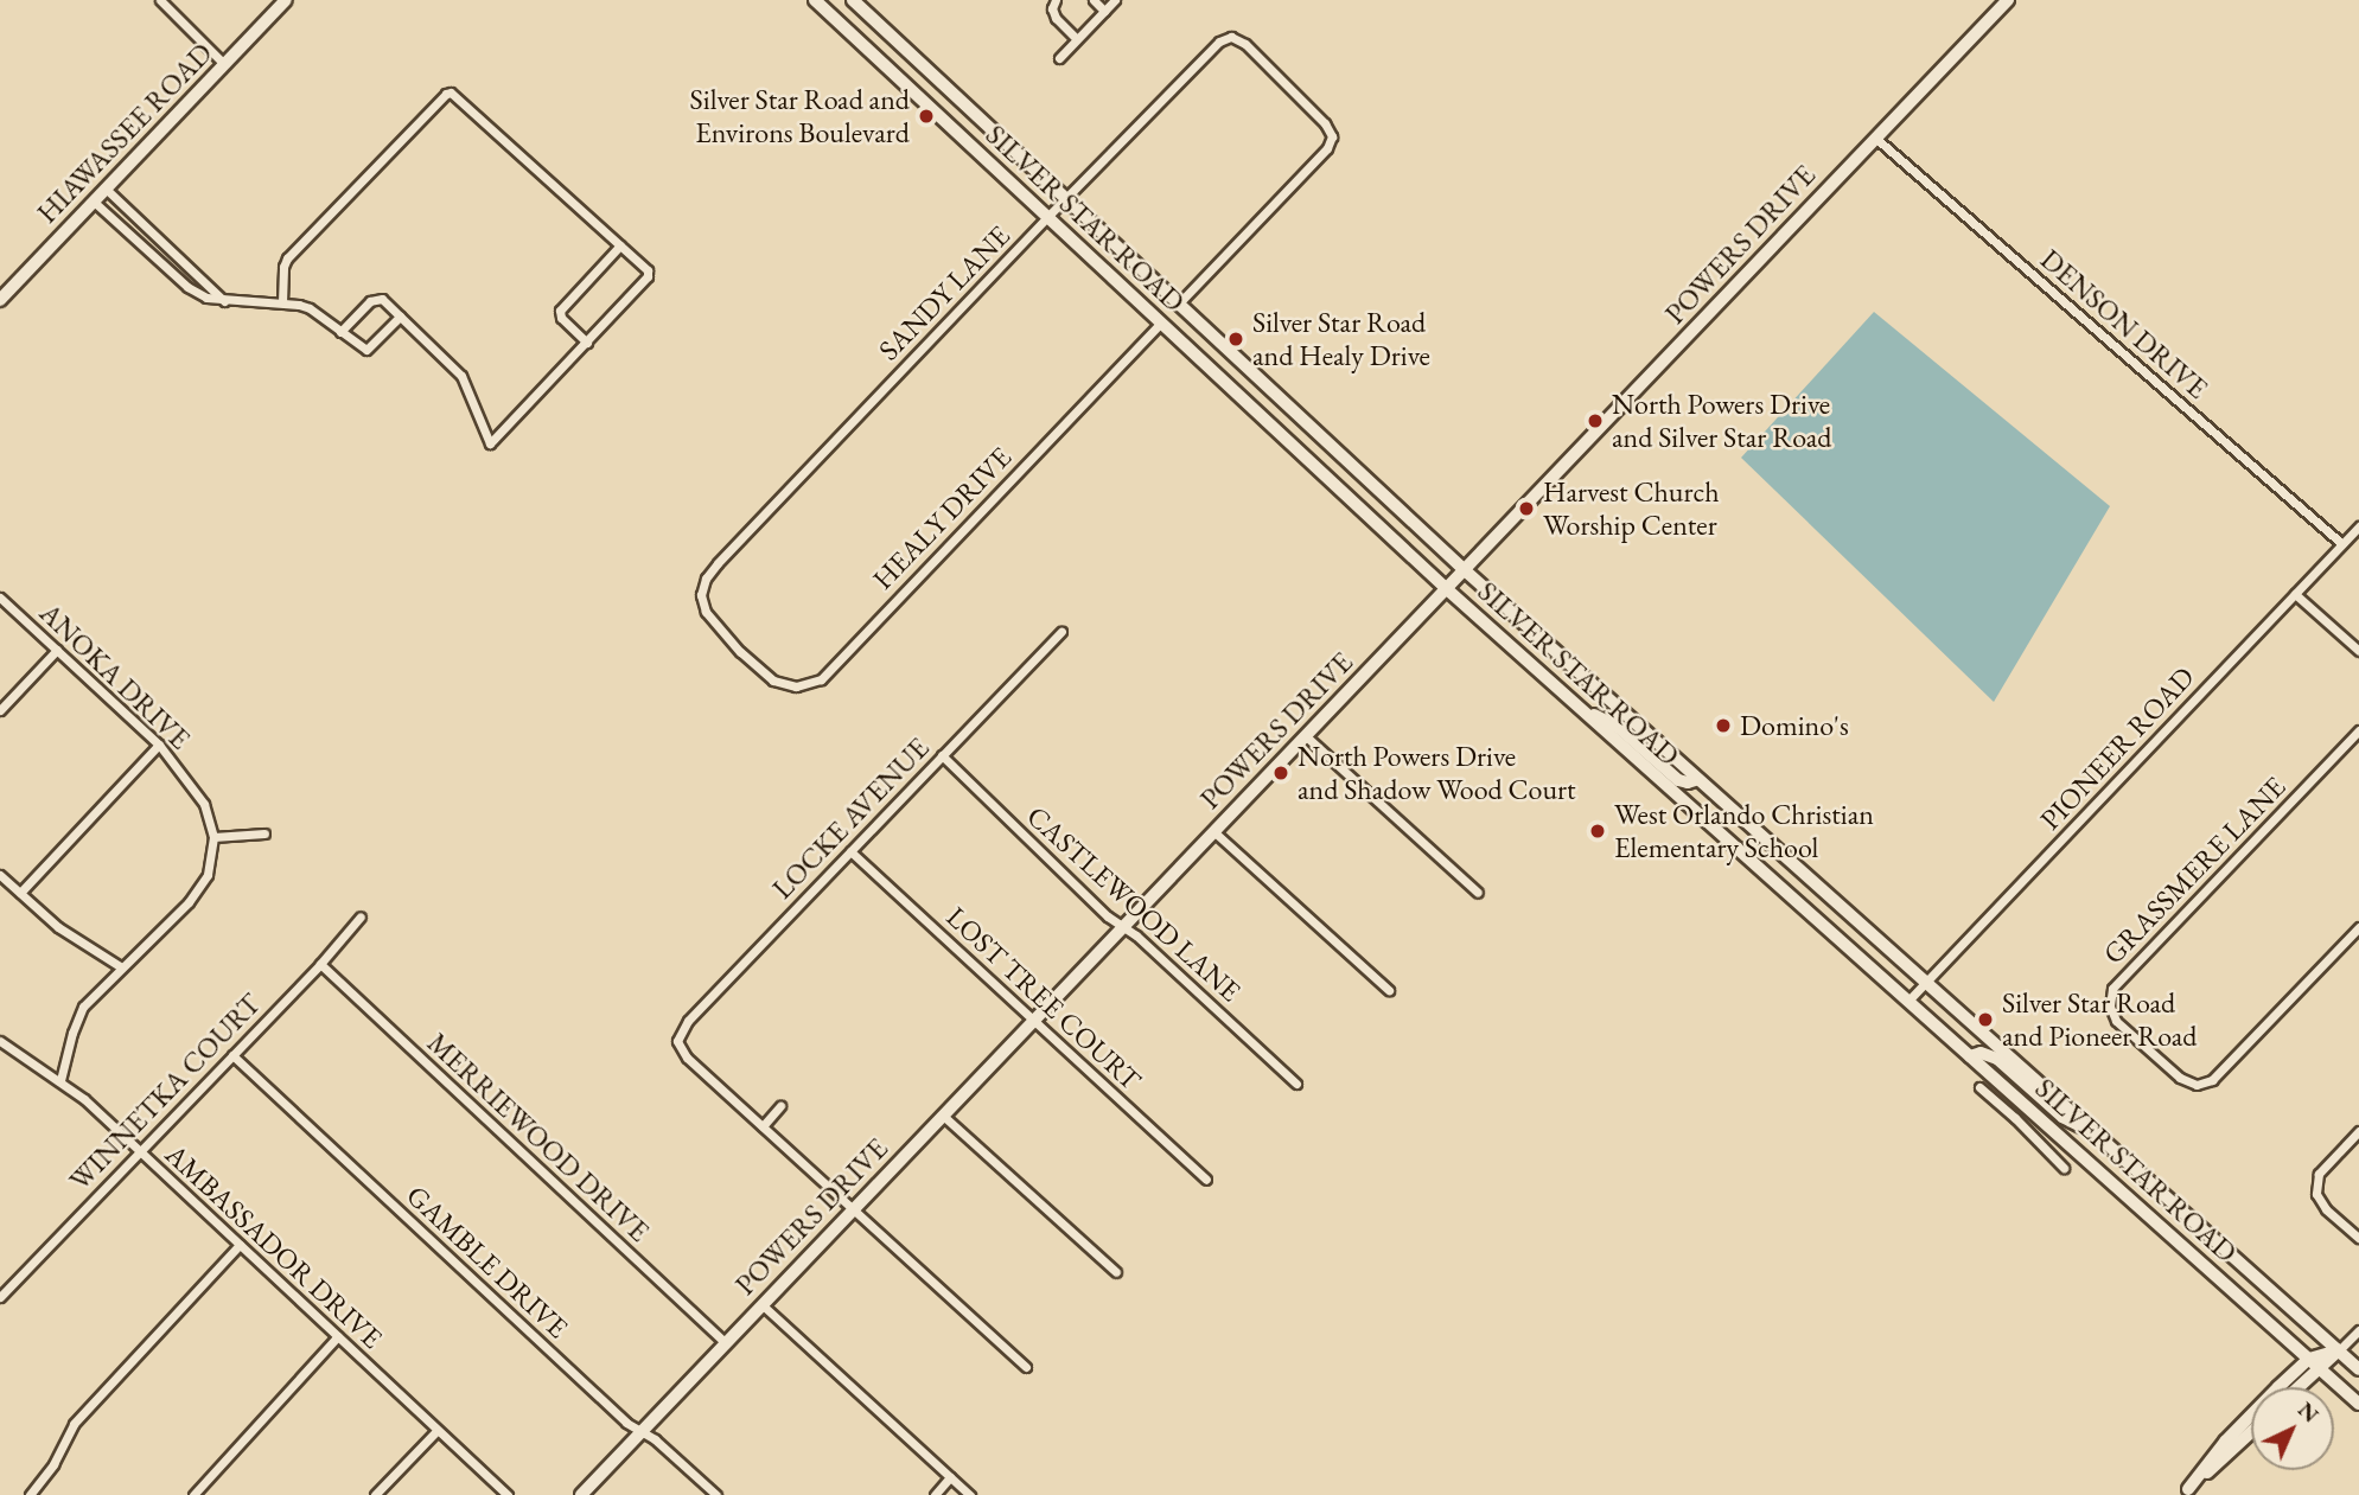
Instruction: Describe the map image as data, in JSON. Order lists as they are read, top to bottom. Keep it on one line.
{"streets":{"main road":["HIAWASSEE ROAD","SILVER STAR ROAD","POWERS DRIVE"],"street":["SANDY LANE","DENSON DRIVE","HEALY DRIVE","ANOKA DRIVE","PIONEER ROAD","LOCKE AVENUE","GRASSMERE LANE","CASTLEWOOD LANE","LOST TREE COURT","WINNETKA COURT","MERRIEWOOD DRIVE","AMBASSADOR DRIVE","GAMBLE DRIVE"]},"crossings":[["SILVER STAR ROAD","POWERS DRIVE"],["SILVER STAR ROAD","SANDY LANE"],["SILVER STAR ROAD","HEALY DRIVE"],["SILVER STAR ROAD","PIONEER ROAD"],["POWERS DRIVE","DENSON DRIVE"],["POWERS DRIVE","CASTLEWOOD LANE"],["POWERS DRIVE","LOST TREE COURT"],["POWERS DRIVE","MERRIEWOOD DRIVE"],["POWERS DRIVE","GAMBLE DRIVE"],["SANDY LANE","HEALY DRIVE"],["DENSON DRIVE","PIONEER ROAD"],["LOCKE AVENUE","CASTLEWOOD LANE"],["LOCKE AVENUE","LOST TREE COURT"],["WINNETKA COURT","MERRIEWOOD DRIVE"],["WINNETKA COURT","AMBASSADOR DRIVE"],["WINNETKA COURT","GAMBLE DRIVE"]],"places":["Silver Star Road and Environs Boulevard","Silver Star Road and Healy Drive","North Powers Drive and Silver Star Road","Harvest Church Worship Center","Domino's","North Powers Drive and Shadow Wood Court","West Orlando Christian Elementary School","Silver Star Road and Pioneer Road"],"north":"top right"}
